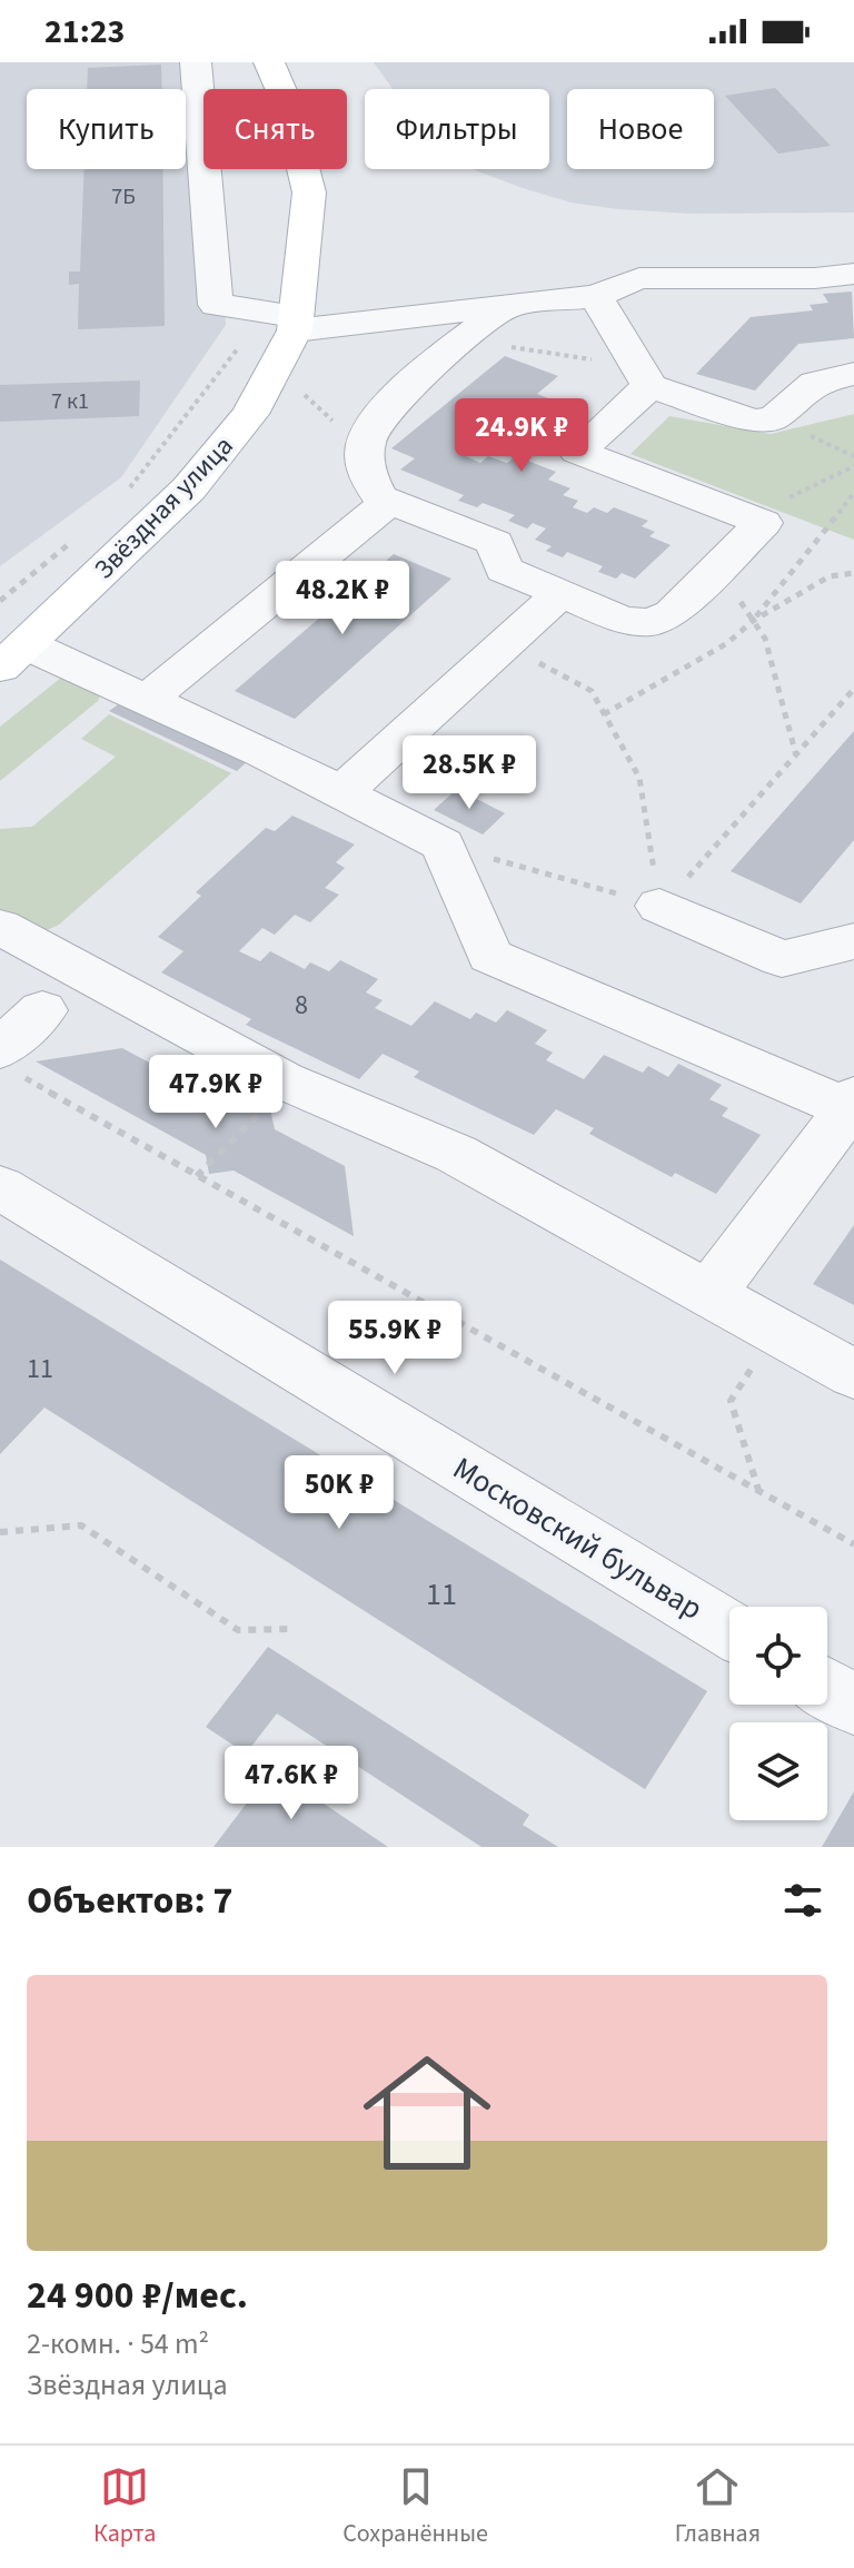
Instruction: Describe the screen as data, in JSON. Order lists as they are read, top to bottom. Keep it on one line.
{"streets":{"main road":["Звёздная улица"],"street":["Московский бульвар"]},"house_numbers":["7Б","7 к1","8","11","11"],"page":{"status":"21:23","chip":["Купить","Снять","Фильтры","Новое"],"price":["24.9K ₽","48.2K ₽","28.5K ₽","47.9K ₽","55.9K ₽","50K ₽","47.6K ₽"],"heading":"Объектов: 7","list":[{"name":"24 900 ₽/мес.","note":"2-комн. · 54 m² · Звёздная улица"}],"tabs":["Карта","Сохранённые","Главная"]}}
